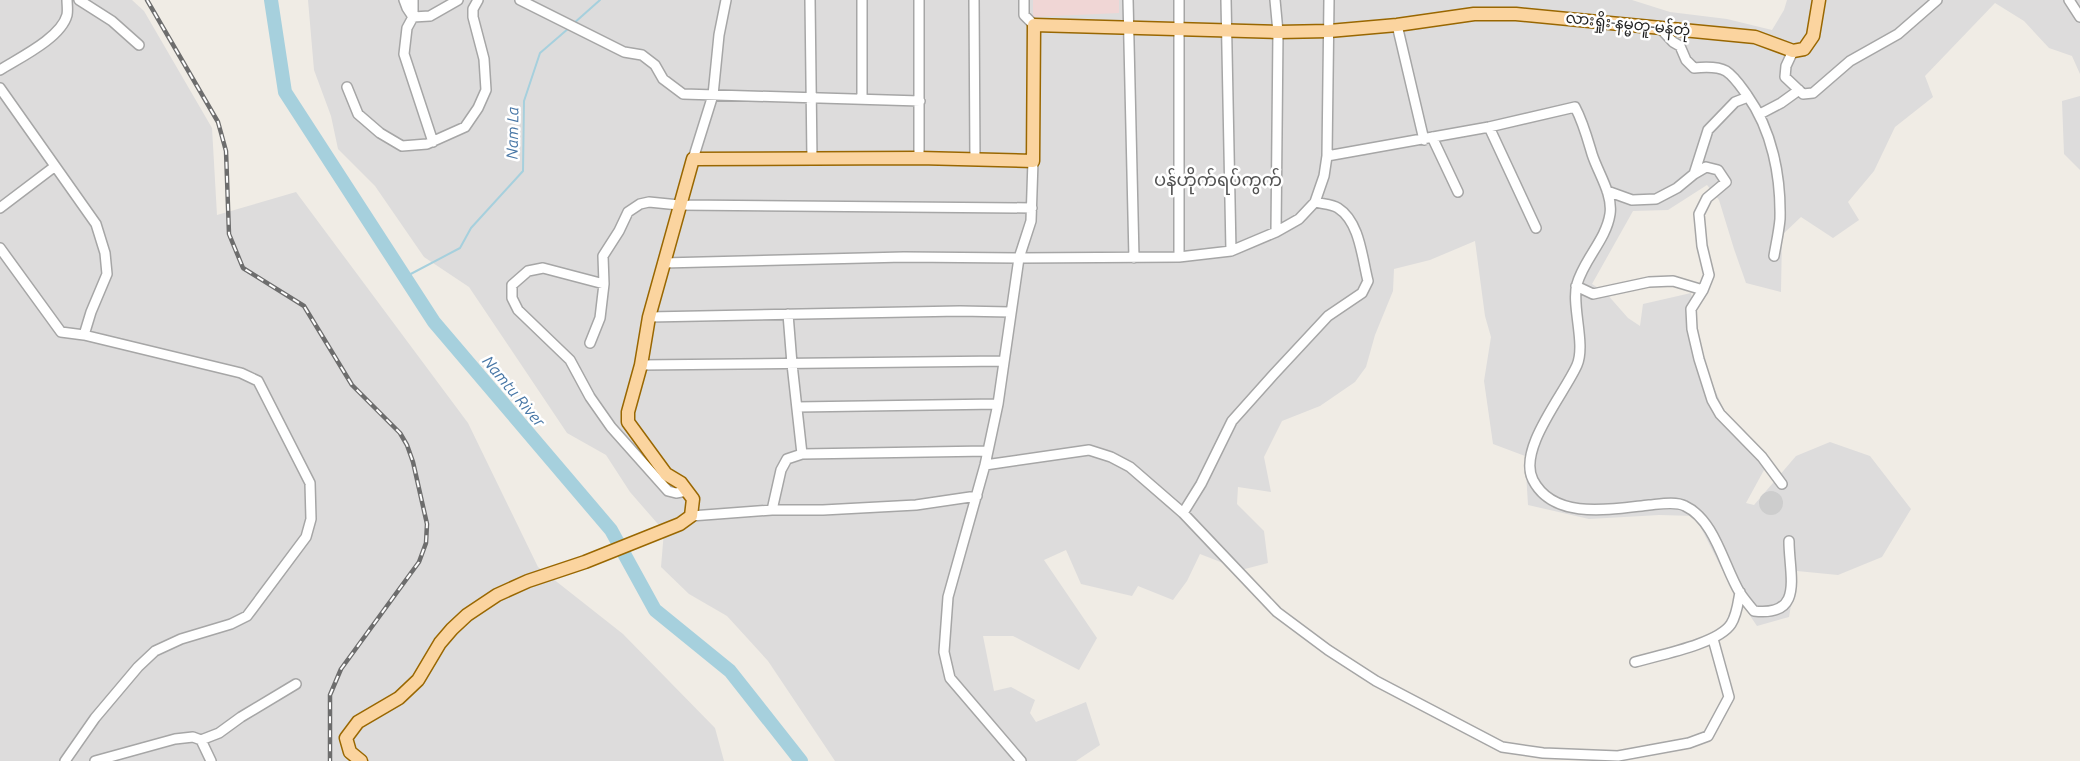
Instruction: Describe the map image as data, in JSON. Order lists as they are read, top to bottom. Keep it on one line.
{"streets":{"main road":["လားရှိုး-နမ္မတူ-မန်တုံ"]},"districts":["ပန်ဟိုက်ရပ်ကွက်"],"water":["Nam La","Namtu River"]}
